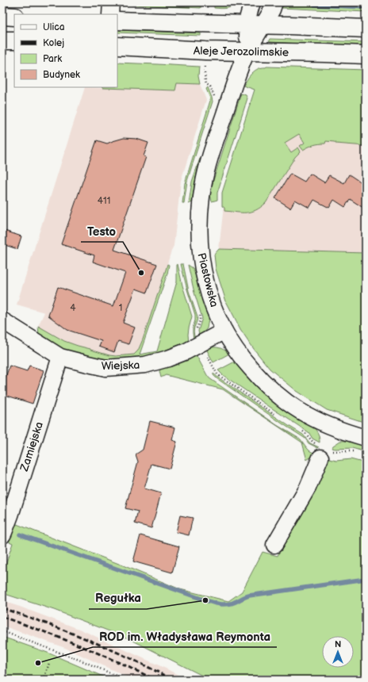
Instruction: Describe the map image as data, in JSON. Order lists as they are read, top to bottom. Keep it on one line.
{"streets":{"main road":["Aleje Jerozolimskie"],"street":["Piastowska","Wiejska","Zamiejska"]},"crossings":[["Aleje Jerozolimskie","Piastowska"],["Piastowska","Wiejska"],["Wiejska","Zamiejska"]],"places":["Testo","Regułka","ROD im. Władysława Reymonta"],"house_numbers":["411","4","1"],"legend":["Ulica","Kolej","Park","Budynek"],"north":"top"}
